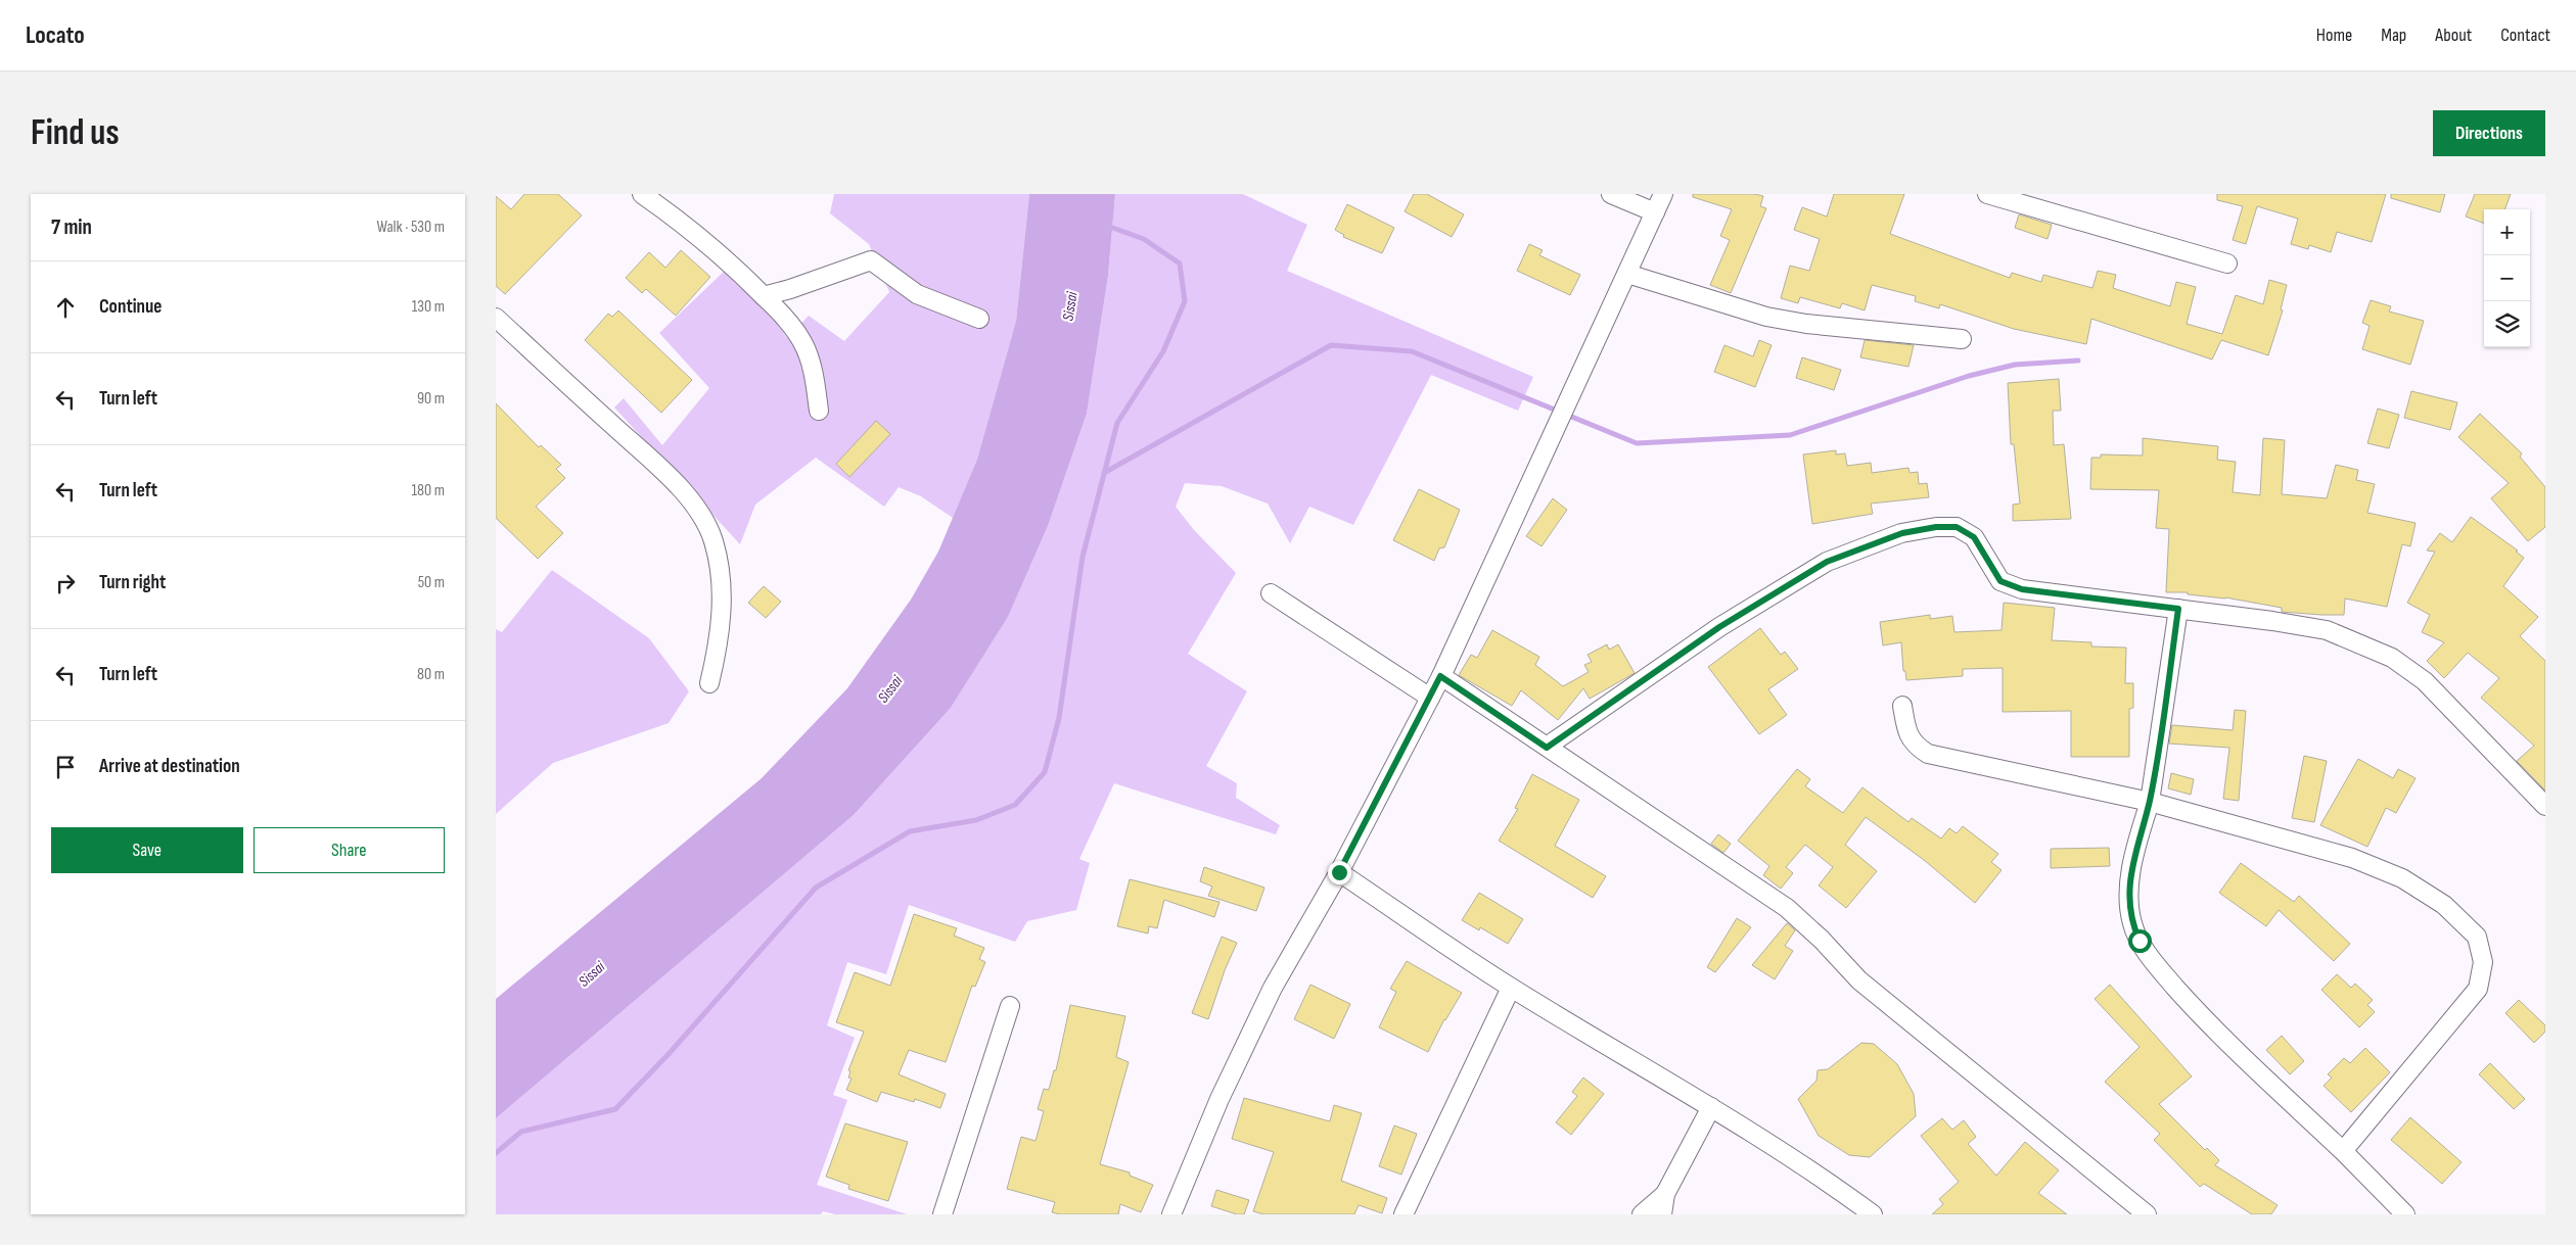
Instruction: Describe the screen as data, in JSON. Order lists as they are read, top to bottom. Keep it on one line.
{"water":["Sissai"],"page":{"header":"Locato","nav":["Home","Map","About","Contact"],"buttons":["Directions",["Save","Share"]],"title":"Find us","heading":["7 min","Walk · 530 m"],"map_buttons":["+","−"],"list":[["Continue","130 m"],["Turn left","90 m"],["Turn left","180 m"],["Turn right","50 m"],["Turn left","80 m"],"Arrive at destination"]}}
